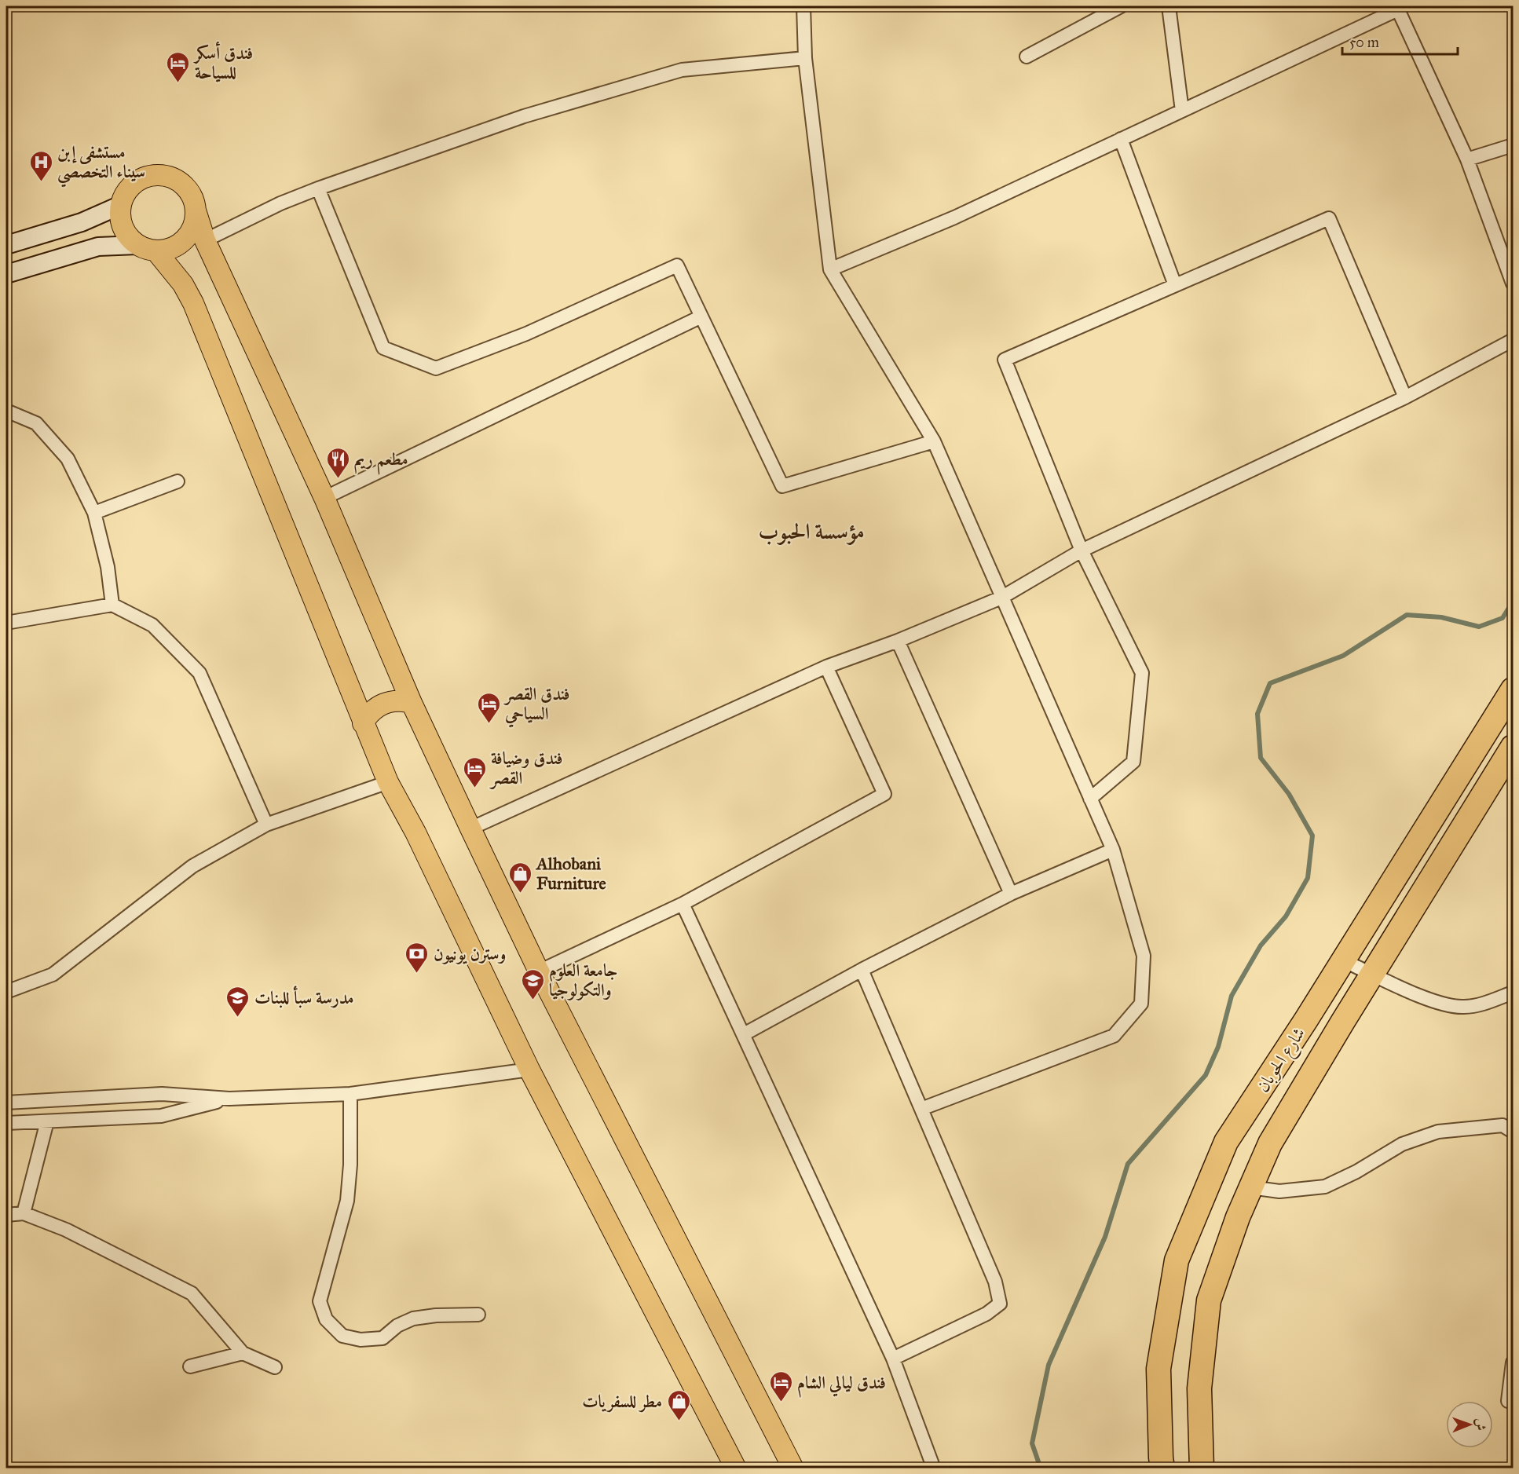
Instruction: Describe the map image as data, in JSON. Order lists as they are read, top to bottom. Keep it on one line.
{"streets":{"highway":["شارع الحوبان"]},"districts":["مؤسسة الحبوب"],"places":{"hotel":["فندق أسكر للسياحة","فندق القصر السياحي","فندق وضيافة القصر","فندق ليالي الشام"],"hospital":["مستشفى إبن سيناء التخصصي"],"restaurant":["مطعم ريم"],"shop":["Alhobani Furniture","مطر للسفريات"],"bank":["وسترن يونيون"],"school or university":["جامعة العلوم والتكولوجيا","مدرسة سبأ للبنات"]},"scale_bar":"50 m","north":"right"}
